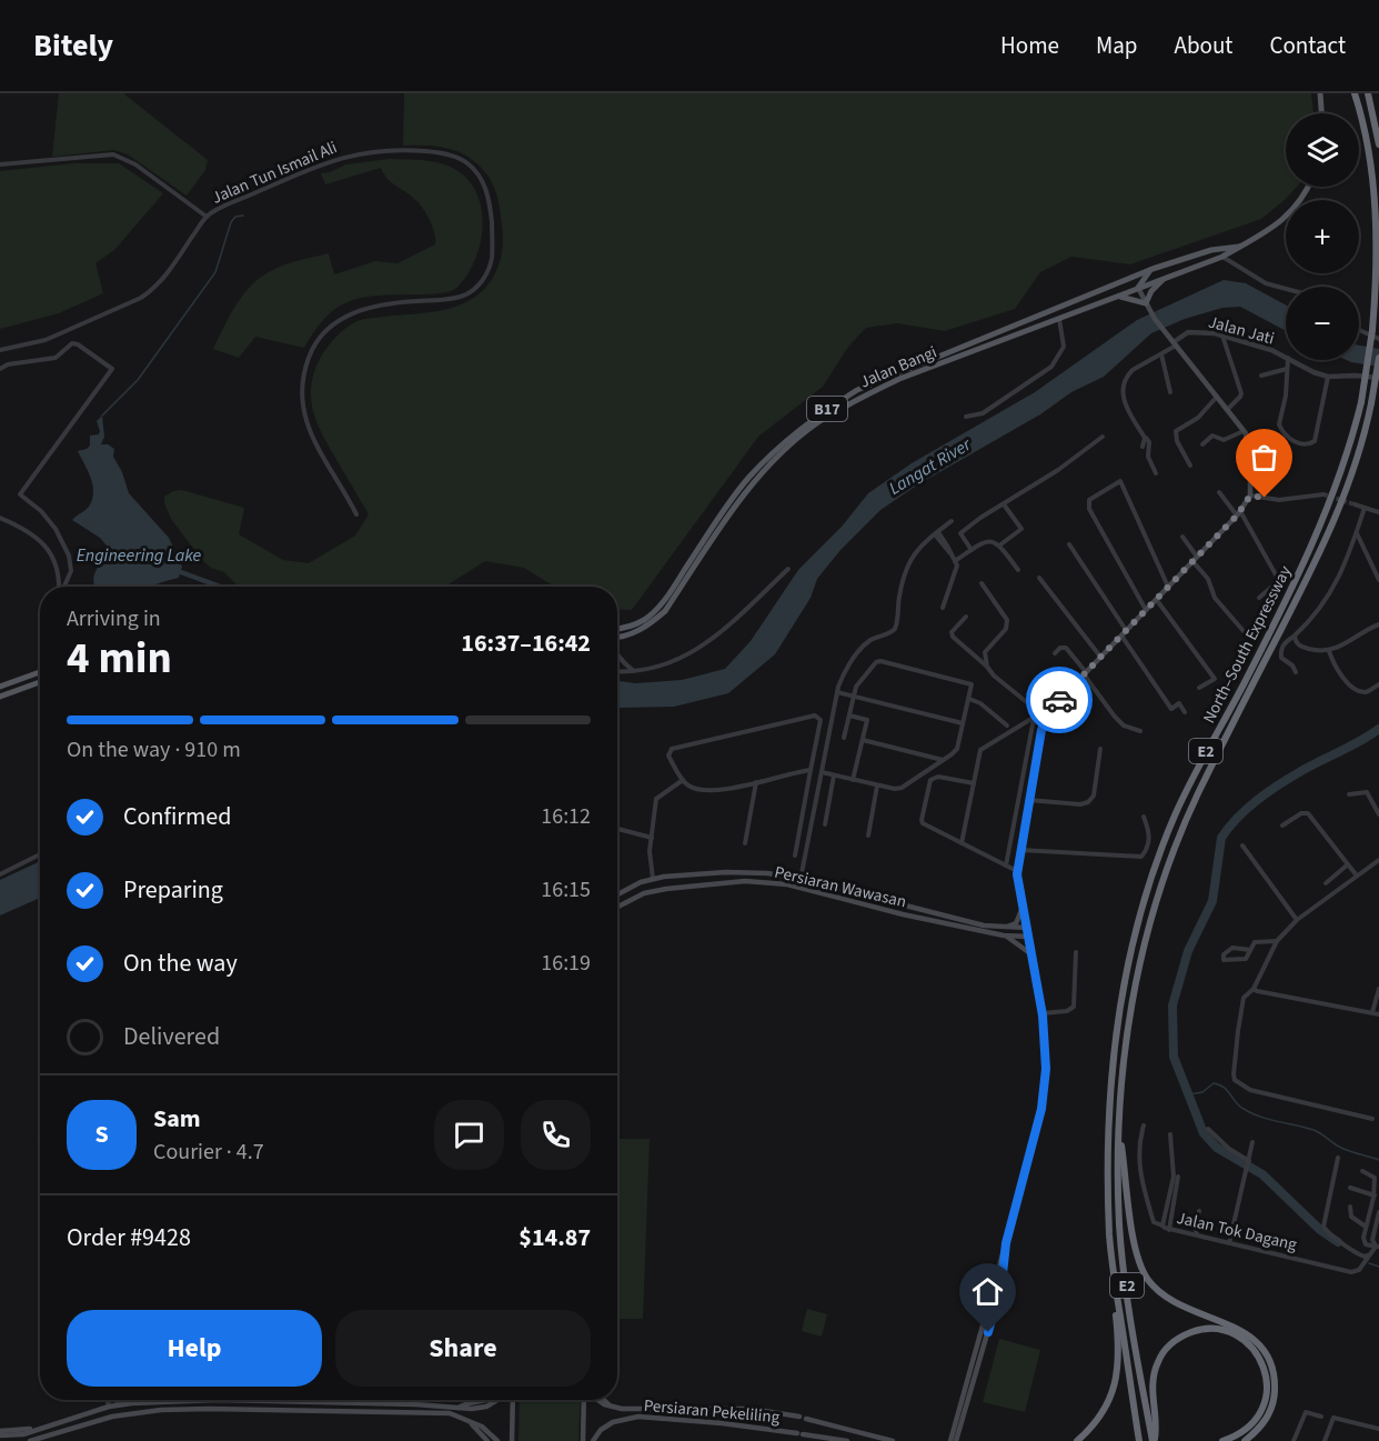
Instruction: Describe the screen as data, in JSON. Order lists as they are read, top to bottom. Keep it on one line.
{"streets":{"highway":["North–South Expressway","E2"],"main road":["Jalan Bangi","B17","Persiaran Wawasan","Persiaran Pekeliling"],"street":["Jalan Tun Ismail Ali","Jalan Jati","Jalan Tok Dagang"]},"water":["Langat River","Engineering Lake"],"page":{"header":"Bitely","nav":["Home","Map","About","Contact"],"map_buttons":["+","−"],"heading":["4 min","Arriving in","16:37–16:42"],"panel":["Sam","Courier · 4.7","Order #9428","$14.87"],"bar":"On the way · 910 m","list":[["Confirmed","16:12"],["Preparing","16:15"],["On the way","16:19"],"Delivered"],"round":"S","buttons":["Help","Share"]}}
